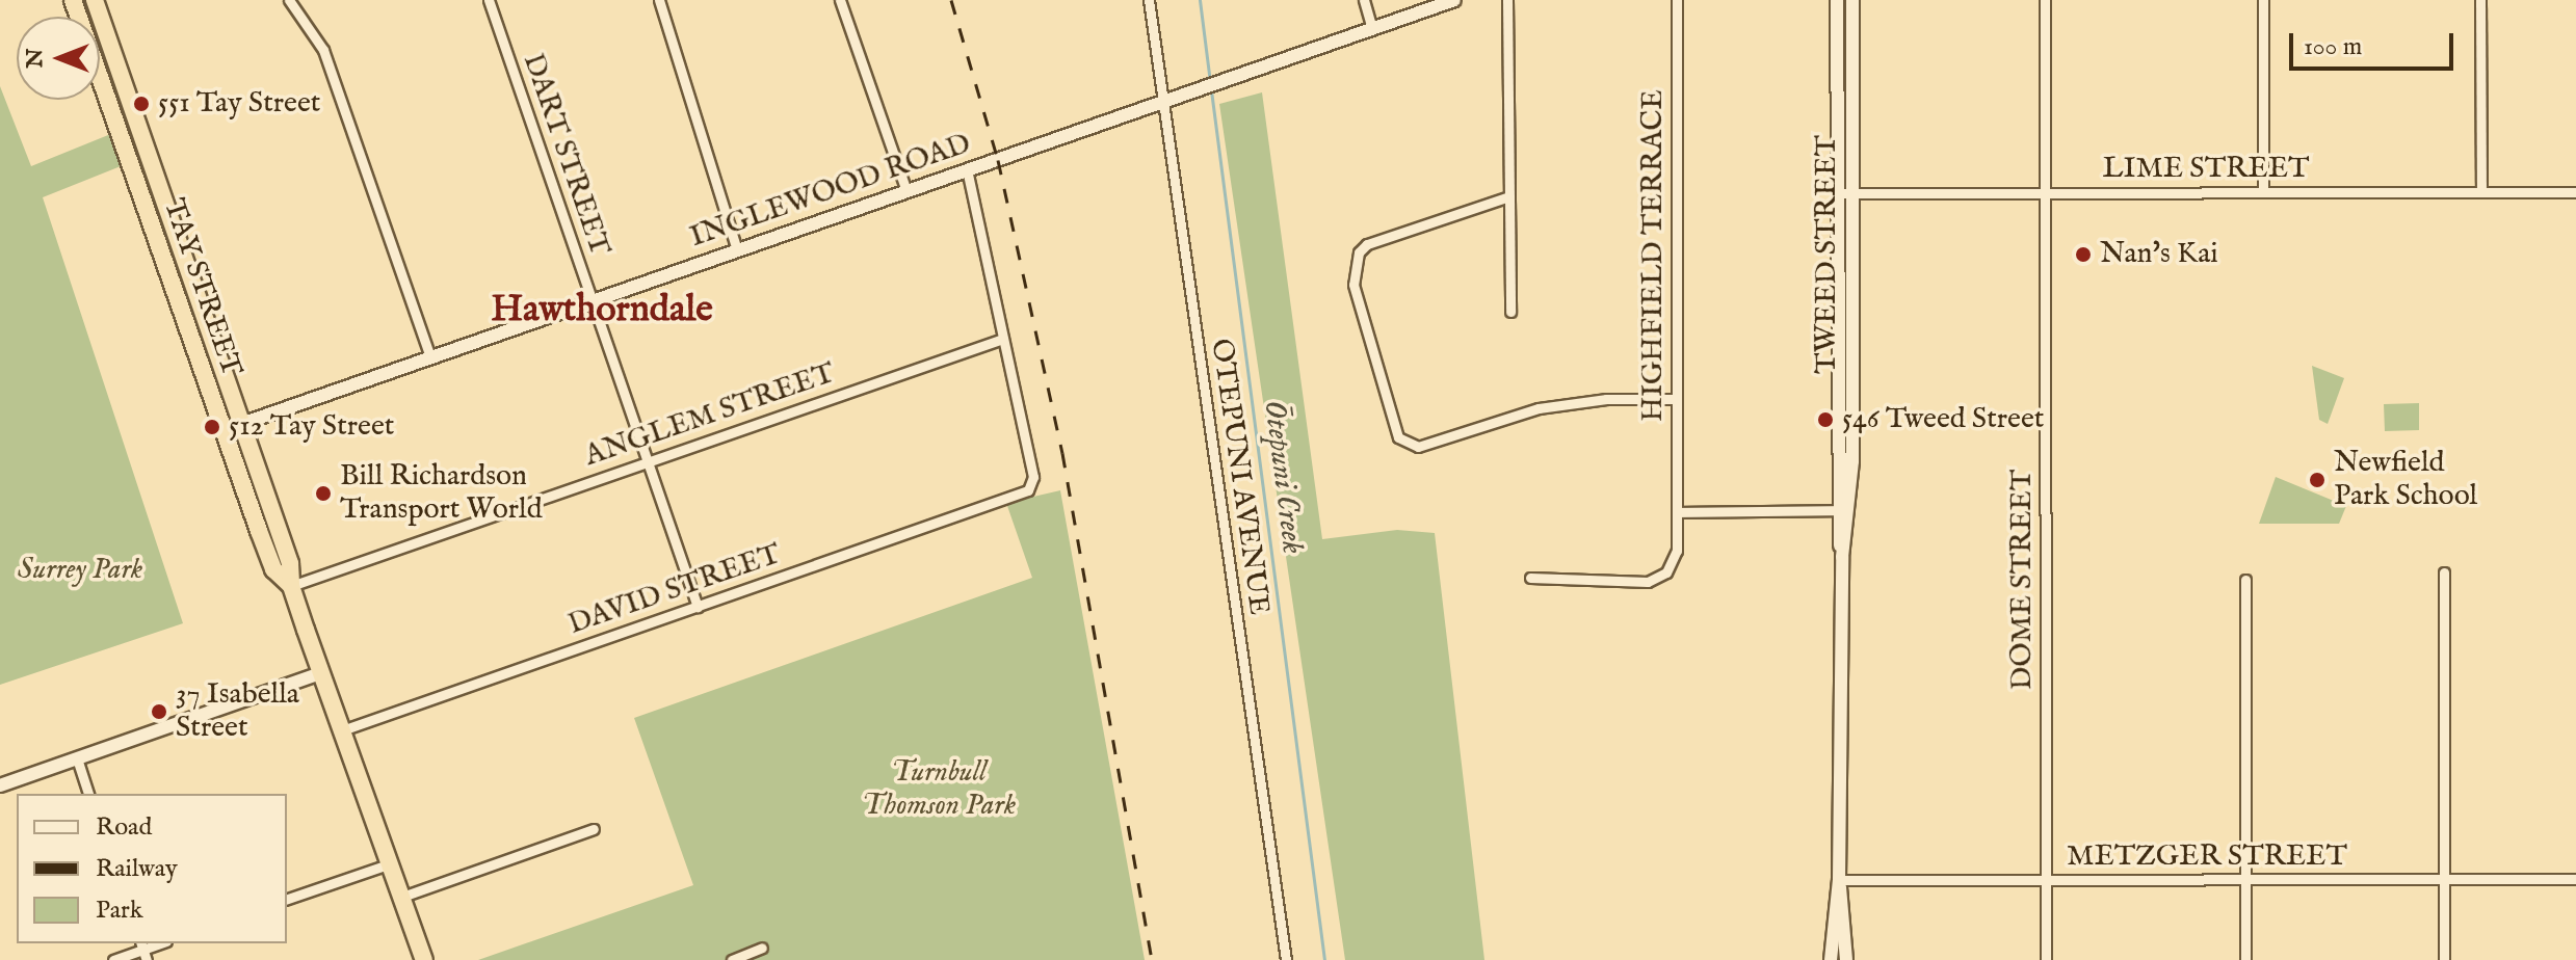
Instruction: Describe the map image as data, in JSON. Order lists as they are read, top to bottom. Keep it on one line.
{"streets":{"highway":["TAY STREET"],"street":["DART STREET","LIME STREET","INGLEWOOD ROAD","TWEED STREET","HIGHFIELD TERRACE","ANGLEM STREET","OTEPUNI AVENUE","DOME STREET","DAVID STREET","METZGER STREET"]},"crossings":[["DART STREET","INGLEWOOD ROAD"],["DART STREET","ANGLEM STREET"],["DART STREET","DAVID STREET"],["LIME STREET","TWEED STREET"],["LIME STREET","DOME STREET"],["INGLEWOOD ROAD","TAY STREET"],["INGLEWOOD ROAD","OTEPUNI AVENUE"],["TWEED STREET","METZGER STREET"],["TAY STREET","ANGLEM STREET"],["TAY STREET","DAVID STREET"],["ANGLEM STREET","DAVID STREET"],["DOME STREET","METZGER STREET"]],"districts":["Hawthorndale"],"water":["Ōtepuni Creek"],"parks":["Surrey Park","Turnbull Thomson Park"],"places":["551 Tay Street","Nan's Kai","546 Tweed Street","512 Tay Street","Newfield Park School","Bill Richardson Transport World","37 Isabella Street"],"legend":["Road","Railway","Park"],"scale_bar":"100 m","north":"left"}
